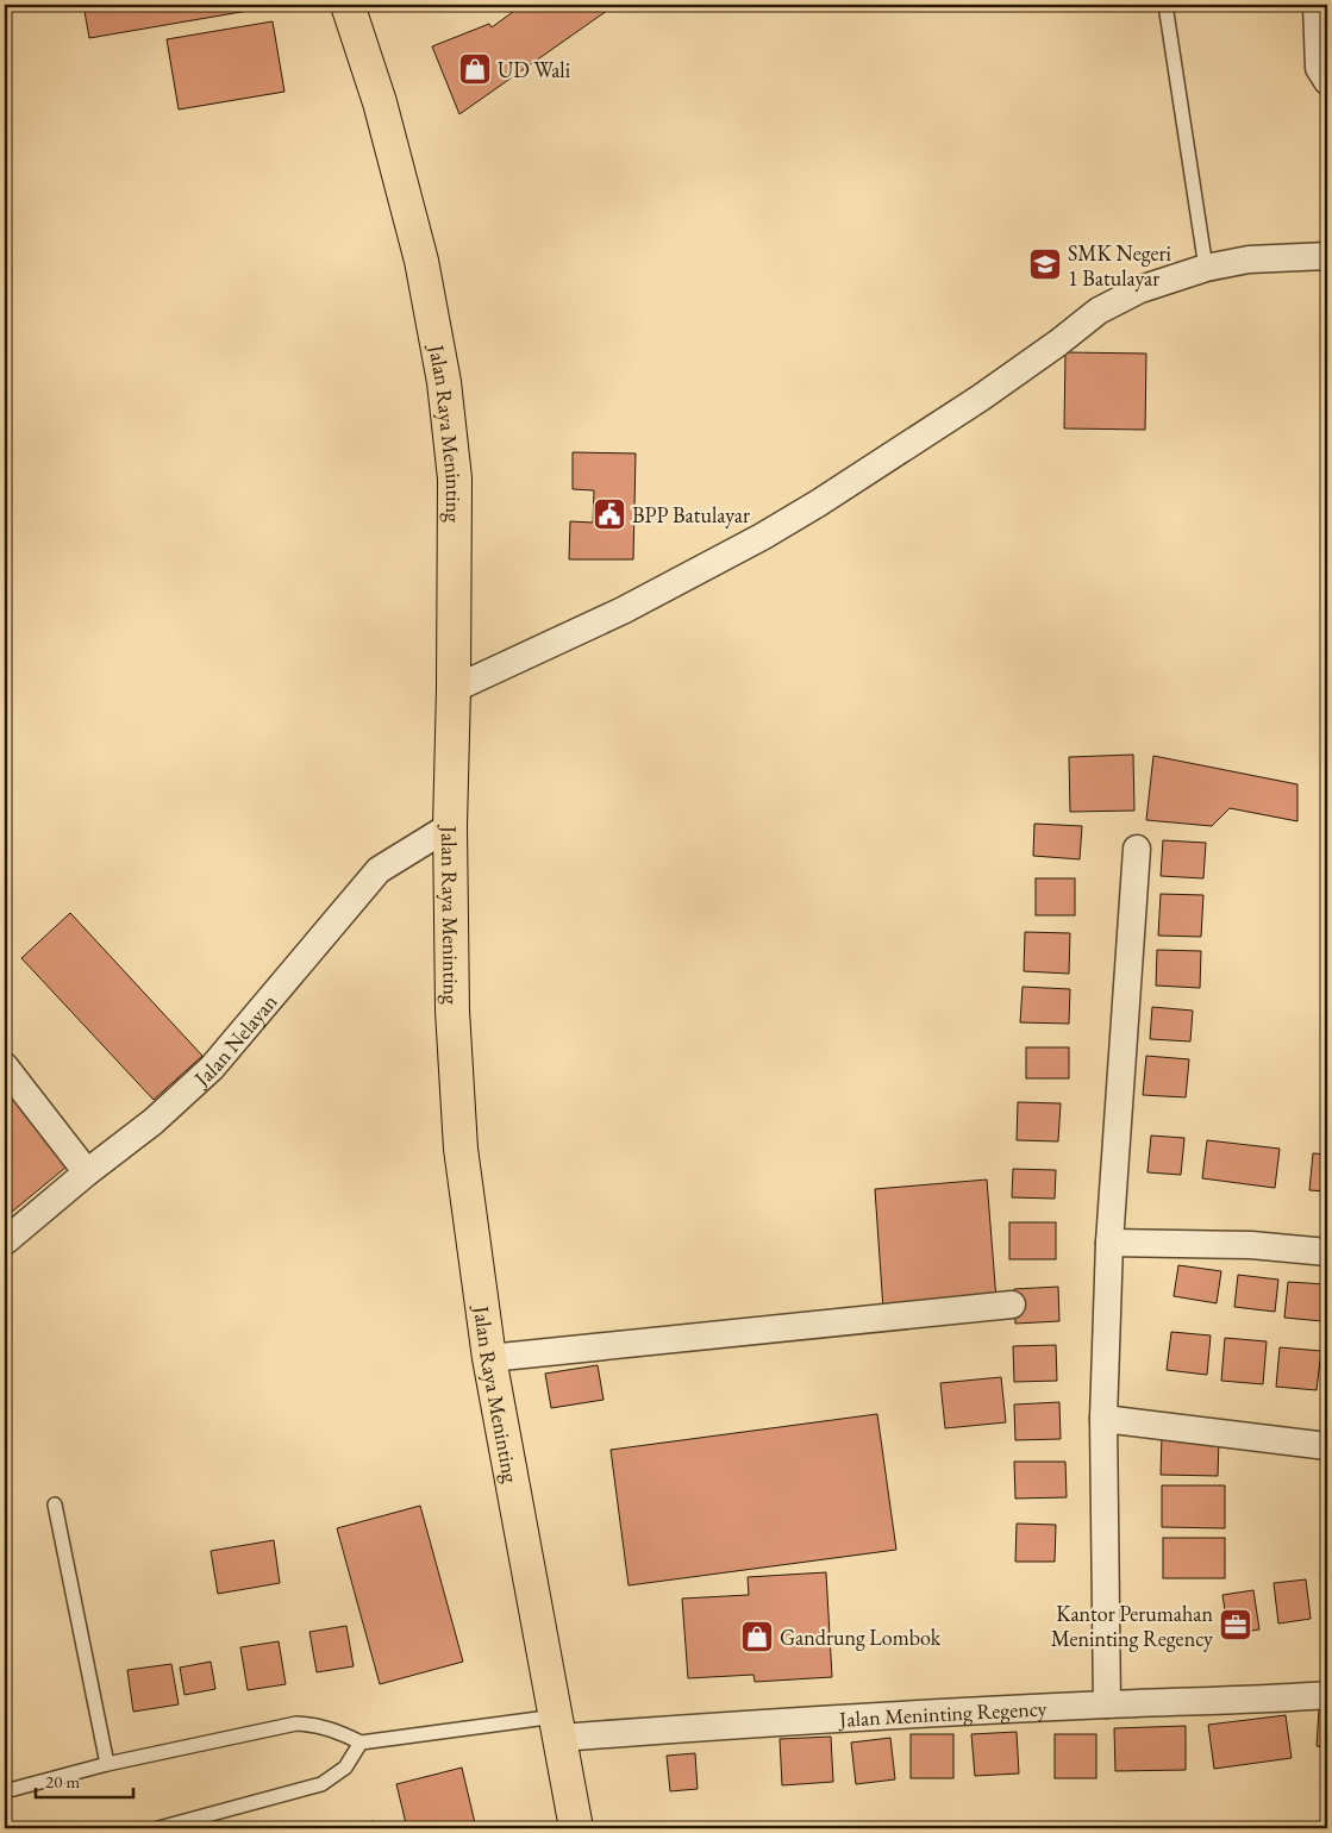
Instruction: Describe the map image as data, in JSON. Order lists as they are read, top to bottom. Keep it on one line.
{"streets":{"highway":["Jalan Raya Meninting"],"street":["Jalan Nelayan","Jalan Meninting Regency"]},"crossings":[["Jalan Raya Meninting","Jalan Nelayan"],["Jalan Raya Meninting","Jalan Meninting Regency"]],"places":{"shop":["UD Wali","Gandrung Lombok"],"school or university":["SMK Negeri 1 Batulayar"],"public building":["BPP Batulayar"],"office":["Kantor Perumahan Meninting Regency"]},"scale_bar":"20 m"}
